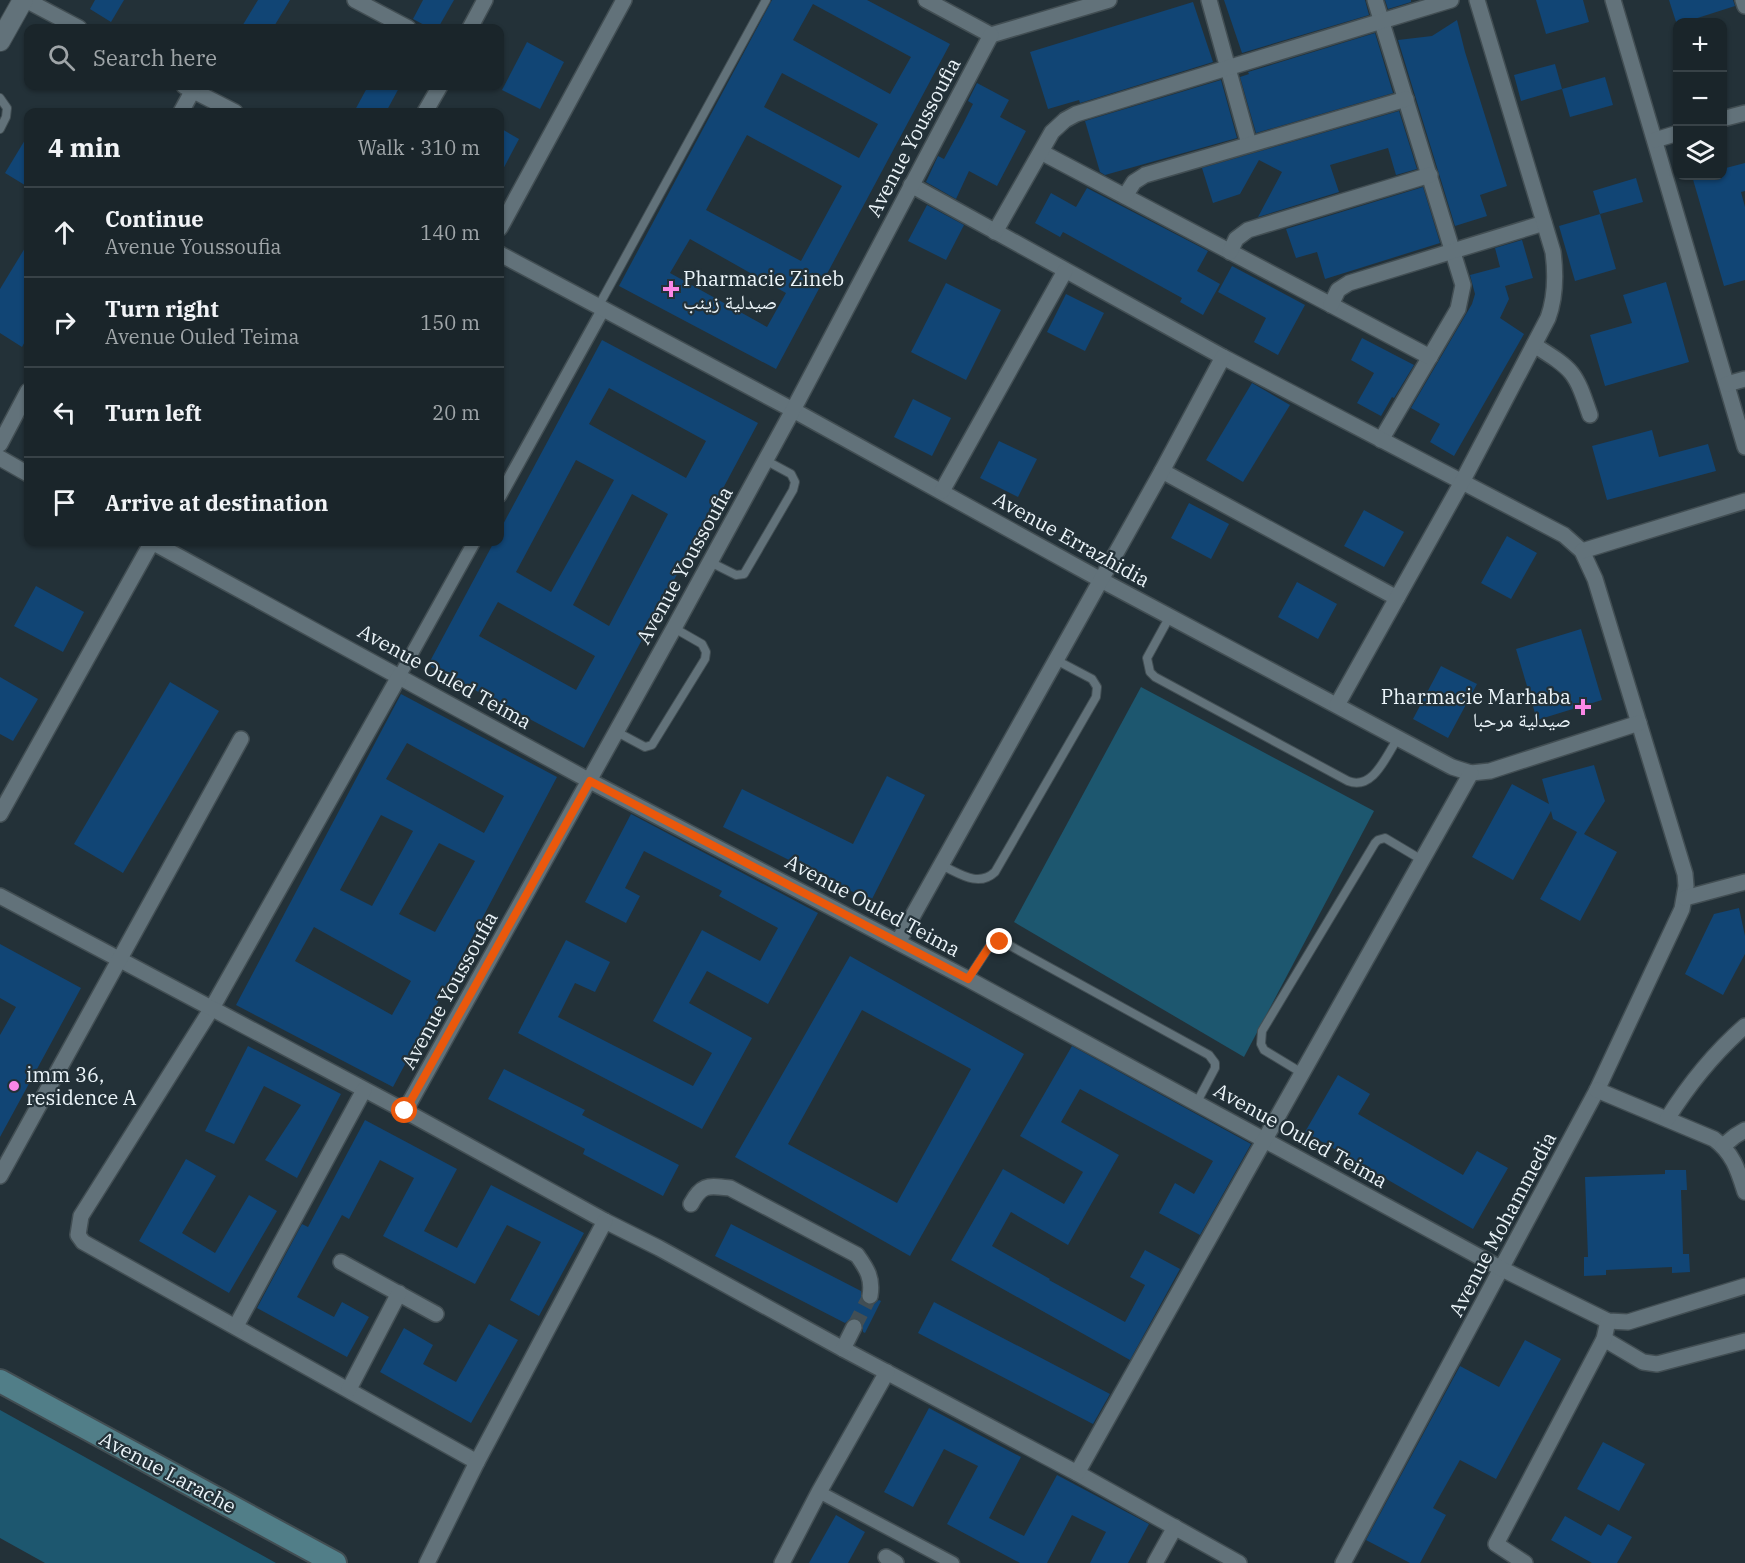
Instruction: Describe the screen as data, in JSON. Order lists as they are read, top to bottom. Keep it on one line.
{"streets":{"main road":["Avenue Larache"],"street":["Avenue Youssoufia","Avenue Errazhidia","Avenue Ouled Teima","Avenue Mohammedia"]},"crossings":[["Avenue Youssoufia","Avenue Errazhidia"],["Avenue Youssoufia","Avenue Ouled Teima"],["Avenue Ouled Teima","Avenue Mohammedia"]],"places":{"health":["Pharmacie Zineb صيدلية زينب","Pharmacie Marhaba صيدلية مرحبا"],"other":["imm 36, residence A"]},"page":{"map_buttons":["+","−"],"search":"Search here","heading":["4 min","Walk · 310 m"],"list":[["Continue","Avenue Youssoufia","140 m"],["Turn right","Avenue Ouled Teima","150 m"],["Turn left","20 m"],"Arrive at destination"]}}
